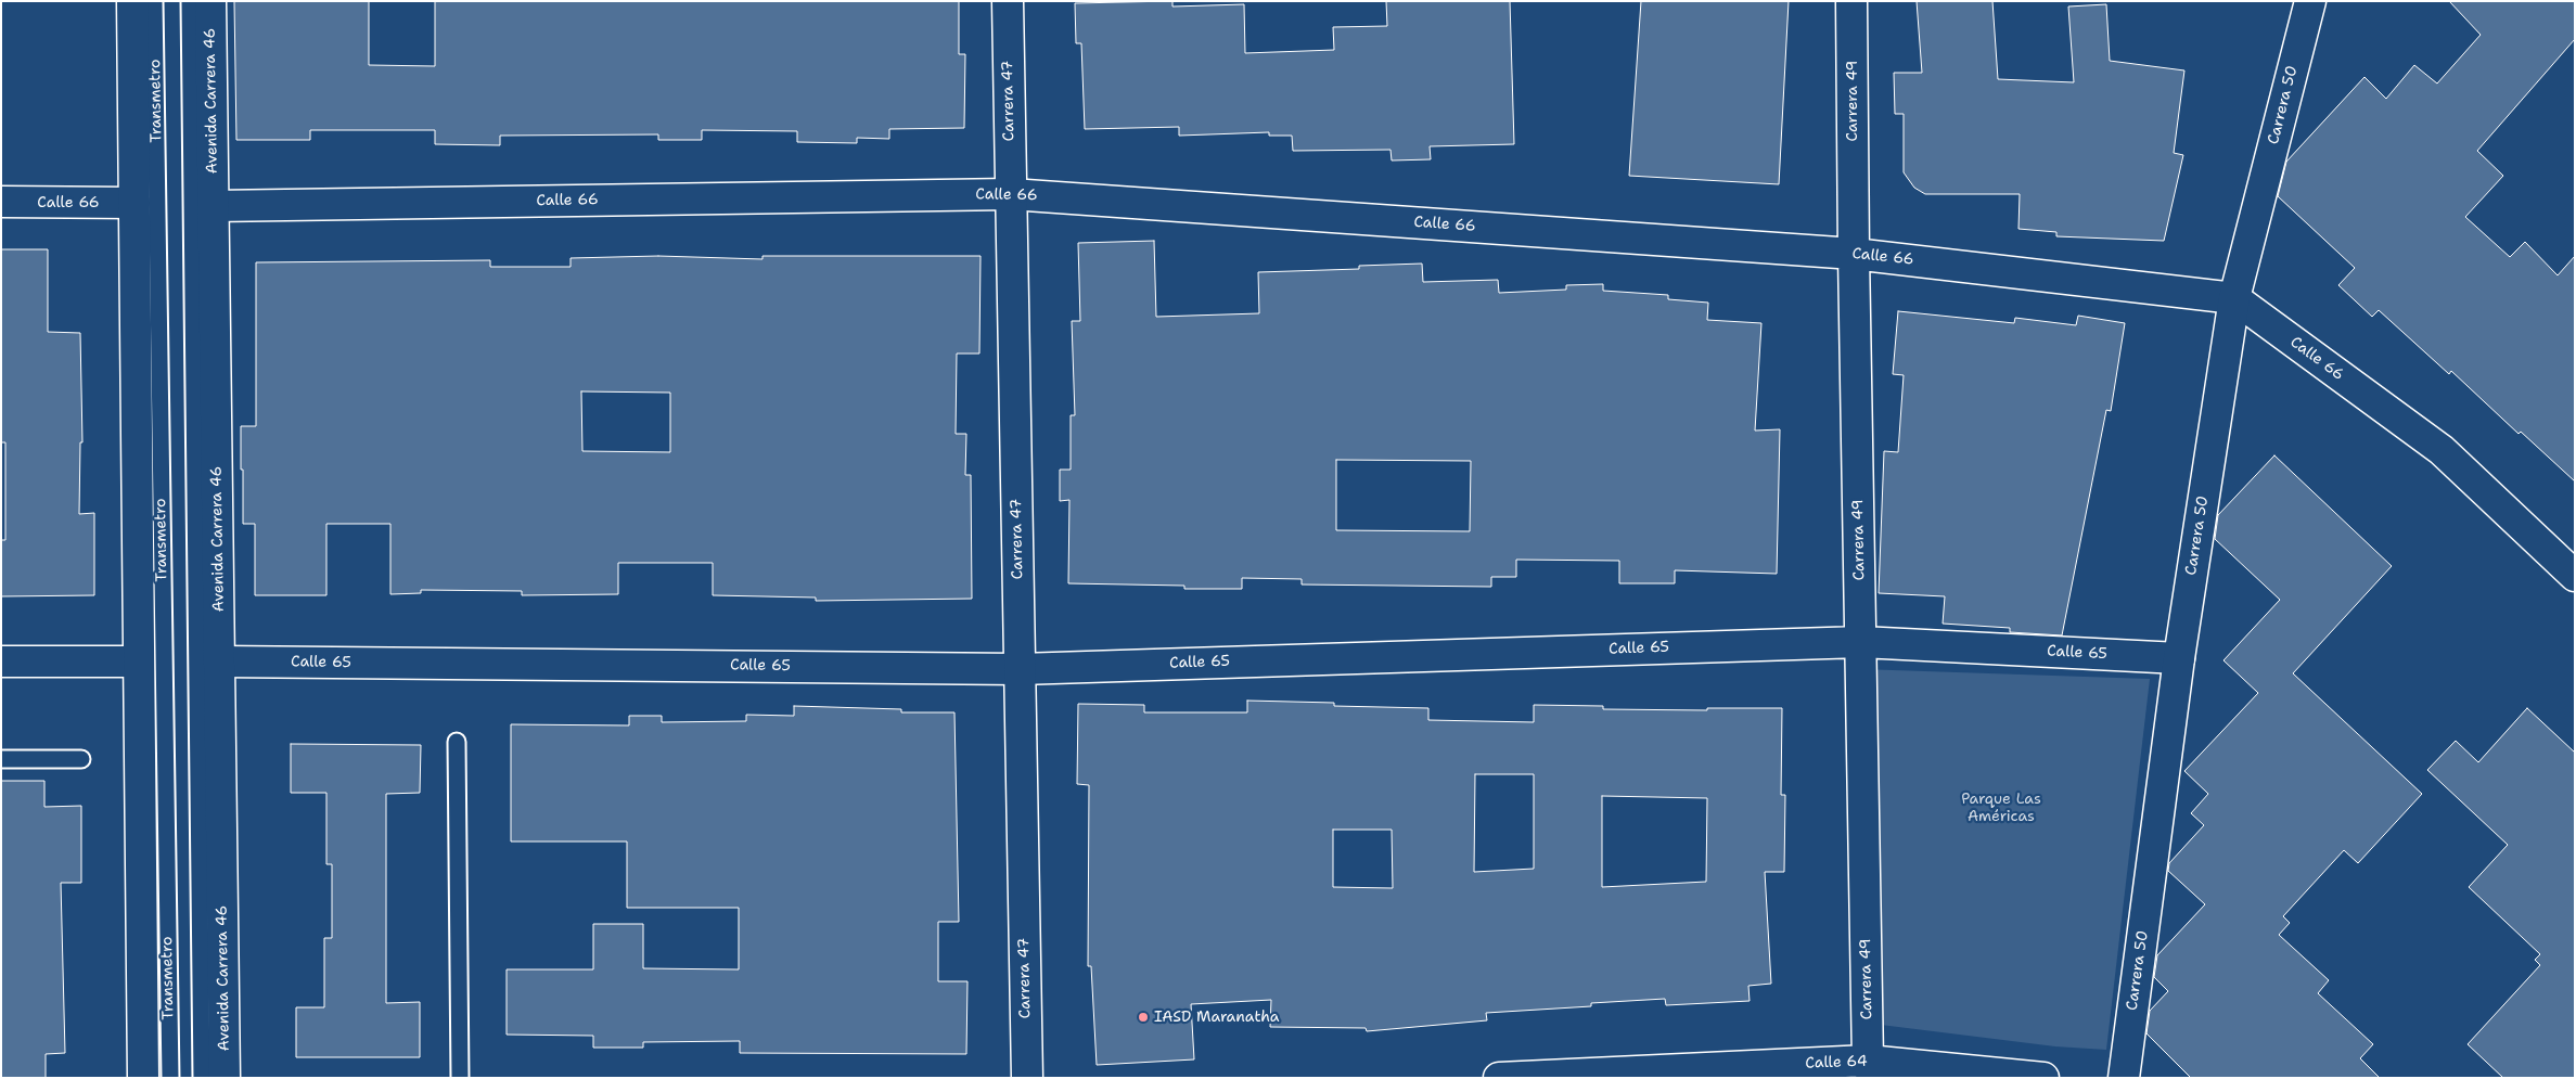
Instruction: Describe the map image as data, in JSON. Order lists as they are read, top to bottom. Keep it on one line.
{"streets":{"street":["Avenida Carrera 46","Carrera 47","Carrera 49","Carrera 50","Calle 66","Calle 65","Calle 64"],"lane":["Transmetro"]},"crossings":[["Avenida Carrera 46","Calle 66"],["Avenida Carrera 46","Calle 65"],["Carrera 47","Calle 66"],["Carrera 47","Calle 65"],["Carrera 49","Calle 66"],["Carrera 49","Calle 65"],["Carrera 49","Calle 64"],["Carrera 50","Calle 66"],["Carrera 50","Calle 65"]],"parks":["Parque Las Américas"],"places":["IASD Maranatha"]}
